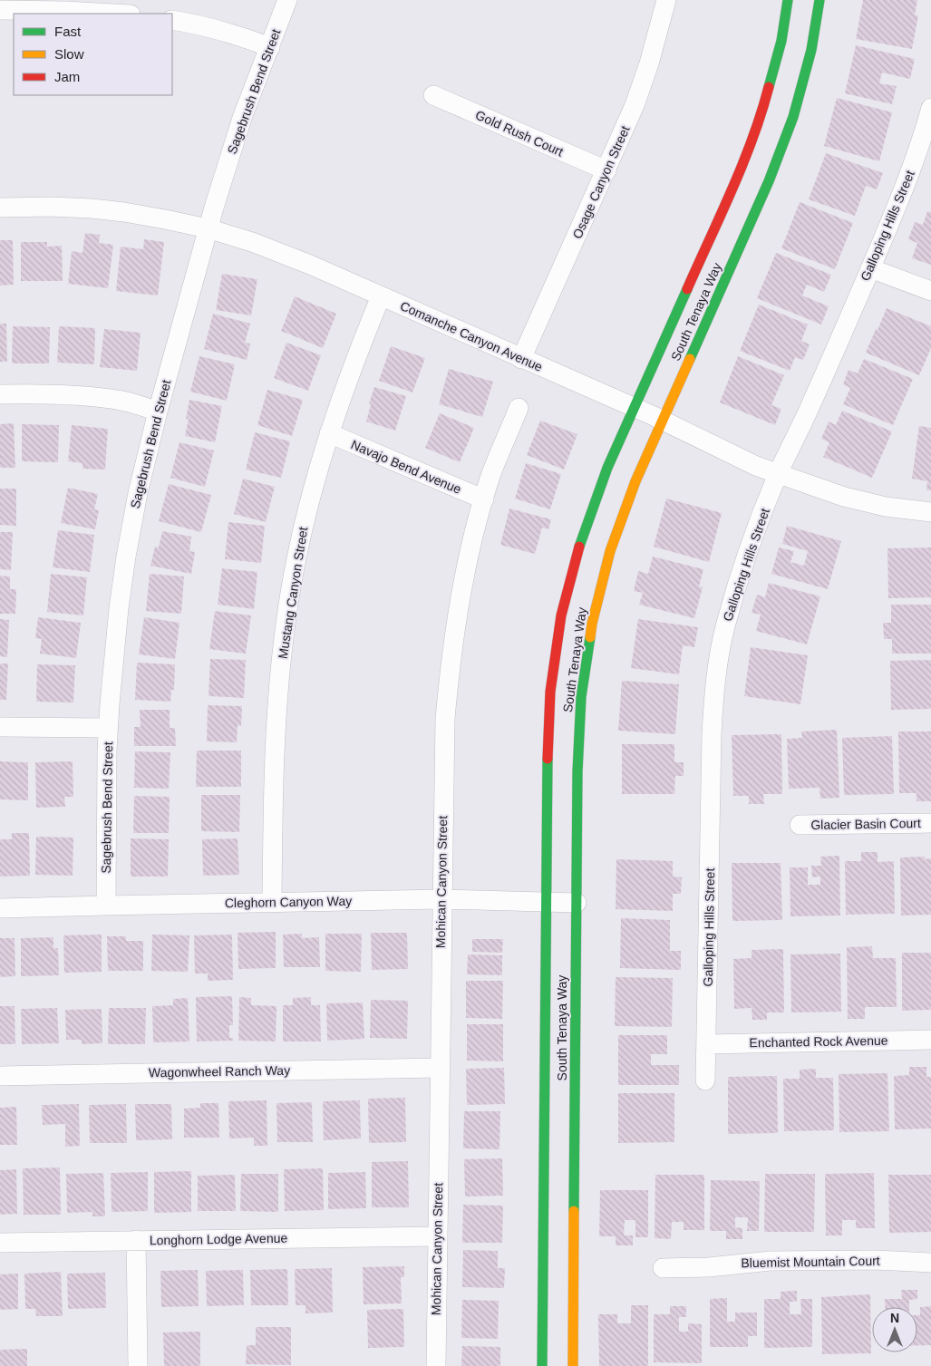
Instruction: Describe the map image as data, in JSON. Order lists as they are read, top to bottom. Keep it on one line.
{"streets":{"street":["Sagebrush Bend Street","Gold Rush Court","Osage Canyon Street","Galloping Hills Street","South Tenaya Way","Comanche Canyon Avenue","Navajo Bend Avenue","Mustang Canyon Street","Glacier Basin Court","Mohican Canyon Street","Cleghorn Canyon Way","Enchanted Rock Avenue","Wagonwheel Ranch Way","Longhorn Lodge Avenue","Bluemist Mountain Court"]},"crossings":[["Sagebrush Bend Street","Comanche Canyon Avenue"],["Sagebrush Bend Street","Cleghorn Canyon Way"],["Gold Rush Court","Osage Canyon Street"],["Osage Canyon Street","Comanche Canyon Avenue"],["Galloping Hills Street","Comanche Canyon Avenue"],["Galloping Hills Street","Enchanted Rock Avenue"],["South Tenaya Way","Comanche Canyon Avenue"],["South Tenaya Way","Cleghorn Canyon Way"],["Comanche Canyon Avenue","Mustang Canyon Street"],["Navajo Bend Avenue","Mustang Canyon Street"],["Navajo Bend Avenue","Mohican Canyon Street"],["Mustang Canyon Street","Cleghorn Canyon Way"],["Mohican Canyon Street","Cleghorn Canyon Way"],["Mohican Canyon Street","Wagonwheel Ranch Way"],["Mohican Canyon Street","Longhorn Lodge Avenue"]],"legend":["Fast","Slow","Jam"],"north":"top"}
